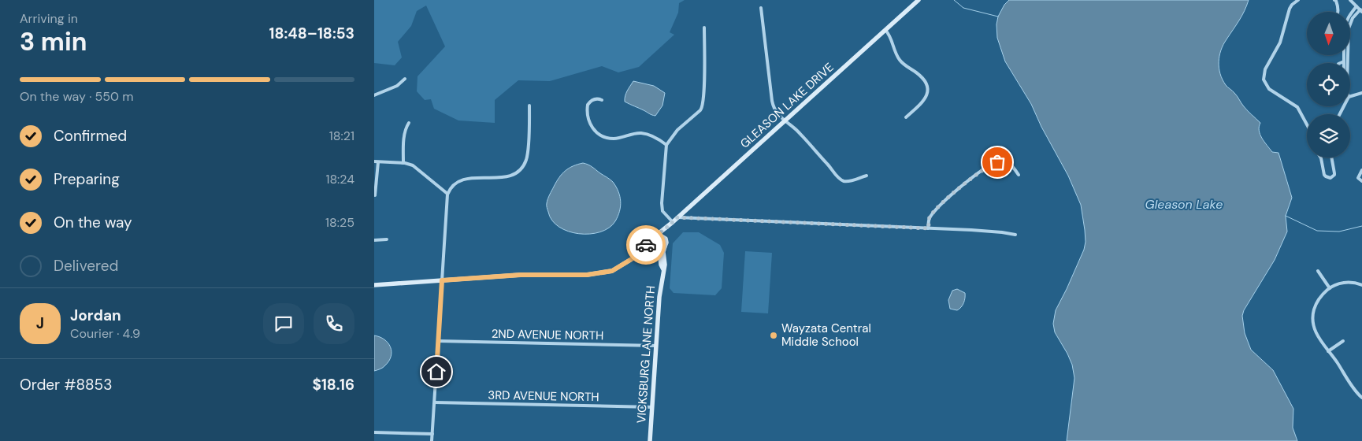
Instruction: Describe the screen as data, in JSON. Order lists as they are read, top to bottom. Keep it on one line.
{"streets":{"main road":["GLEASON LAKE DRIVE","VICKSBURG LANE NORTH"],"street":["2ND AVENUE NORTH","3RD AVENUE NORTH"]},"crossings":[["GLEASON LAKE DRIVE","VICKSBURG LANE NORTH"],["2ND AVENUE NORTH","VICKSBURG LANE NORTH"],["VICKSBURG LANE NORTH","3RD AVENUE NORTH"]],"water":["Gleason Lake"],"places":["Wayzata Central Middle School"],"north":"bottom","page":{"heading":["3 min","Arriving in","18:48–18:53"],"panel":["Jordan","Courier · 4.9","Order #8853","$18.16"],"bar":"On the way · 550 m","list":[["Confirmed","18:21"],["Preparing","18:24"],["On the way","18:25"],"Delivered"],"round":"J"}}
